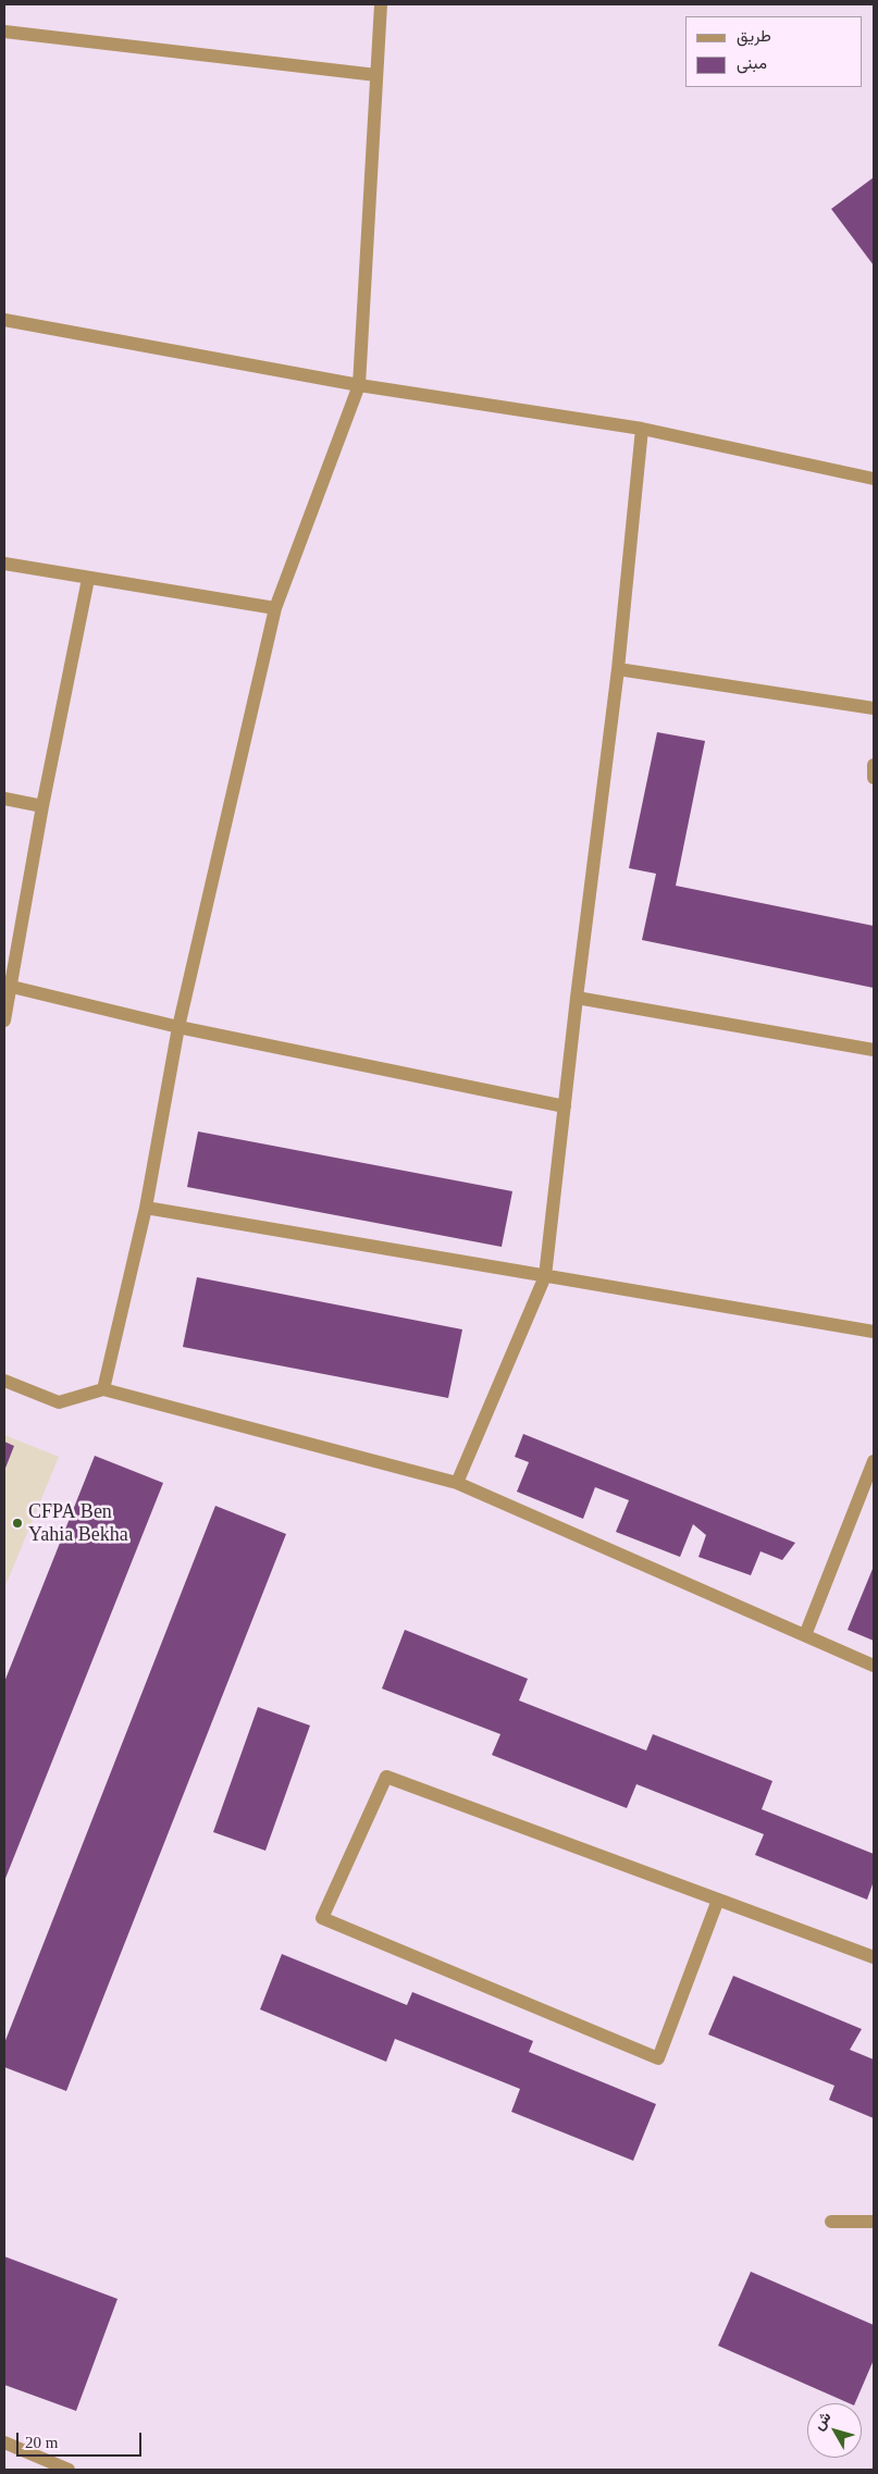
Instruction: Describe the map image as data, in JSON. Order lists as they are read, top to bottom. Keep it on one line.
{"places":["CFPA Ben Yahia Bekha"],"legend":["طريق","مبنى"],"scale_bar":"20 m","north":"top left"}
